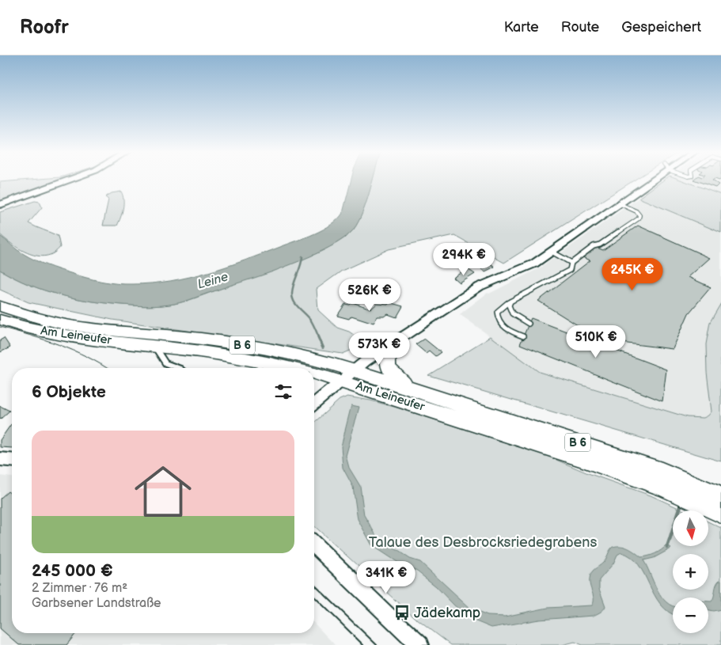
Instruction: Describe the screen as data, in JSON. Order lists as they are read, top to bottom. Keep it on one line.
{"streets":{"highway":["Am Leineufer","B 6"]},"water":["Leine"],"parks":["Talaue des Desbrocksriedegrabens"],"places":{"bus stop":["Jädekamp"]},"north":"bottom","page":{"header":"Roofr","nav":["Karte","Route","Gespeichert"],"price":["294K €","245K €","526K €","510K €","573K €","341K €"],"heading":"6 Objekte","list":[{"name":"245 000 €","note":"2 Zimmer · 76 m² · Garbsener Landstraße"}],"map_buttons":["+","−"]}}
